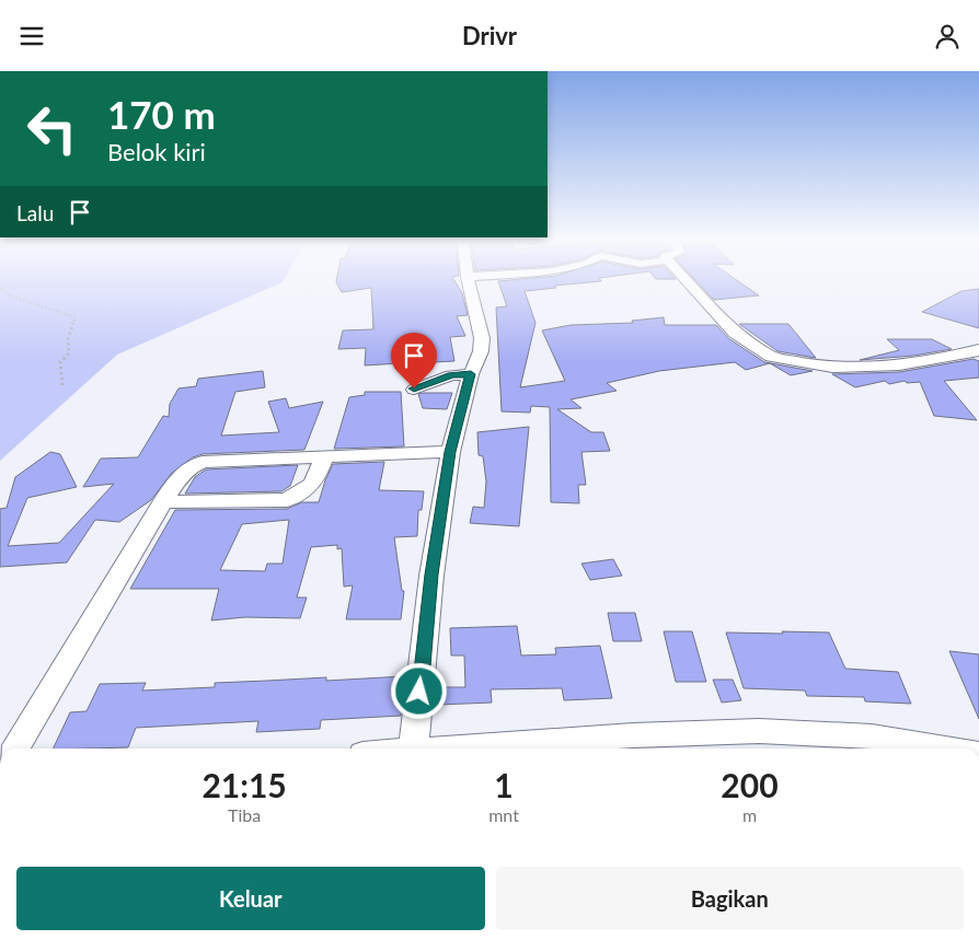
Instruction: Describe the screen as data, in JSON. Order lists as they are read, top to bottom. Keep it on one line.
{"page":{"header":"Drivr","turn":["170 m","Belok kiri"],"then":"Lalu","eta":["21:15","Tiba","1","mnt","200","m"],"buttons":["Keluar","Bagikan"]}}
